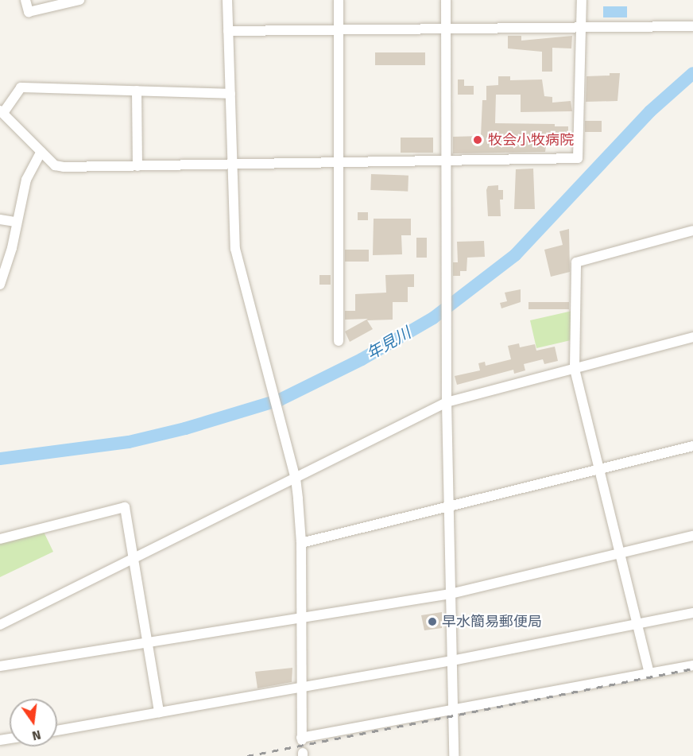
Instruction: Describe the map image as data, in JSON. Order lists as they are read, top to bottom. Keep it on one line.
{"water":["年見川"],"places":["牧会小牧病院","早水簡易郵便局"],"north":"bottom"}
